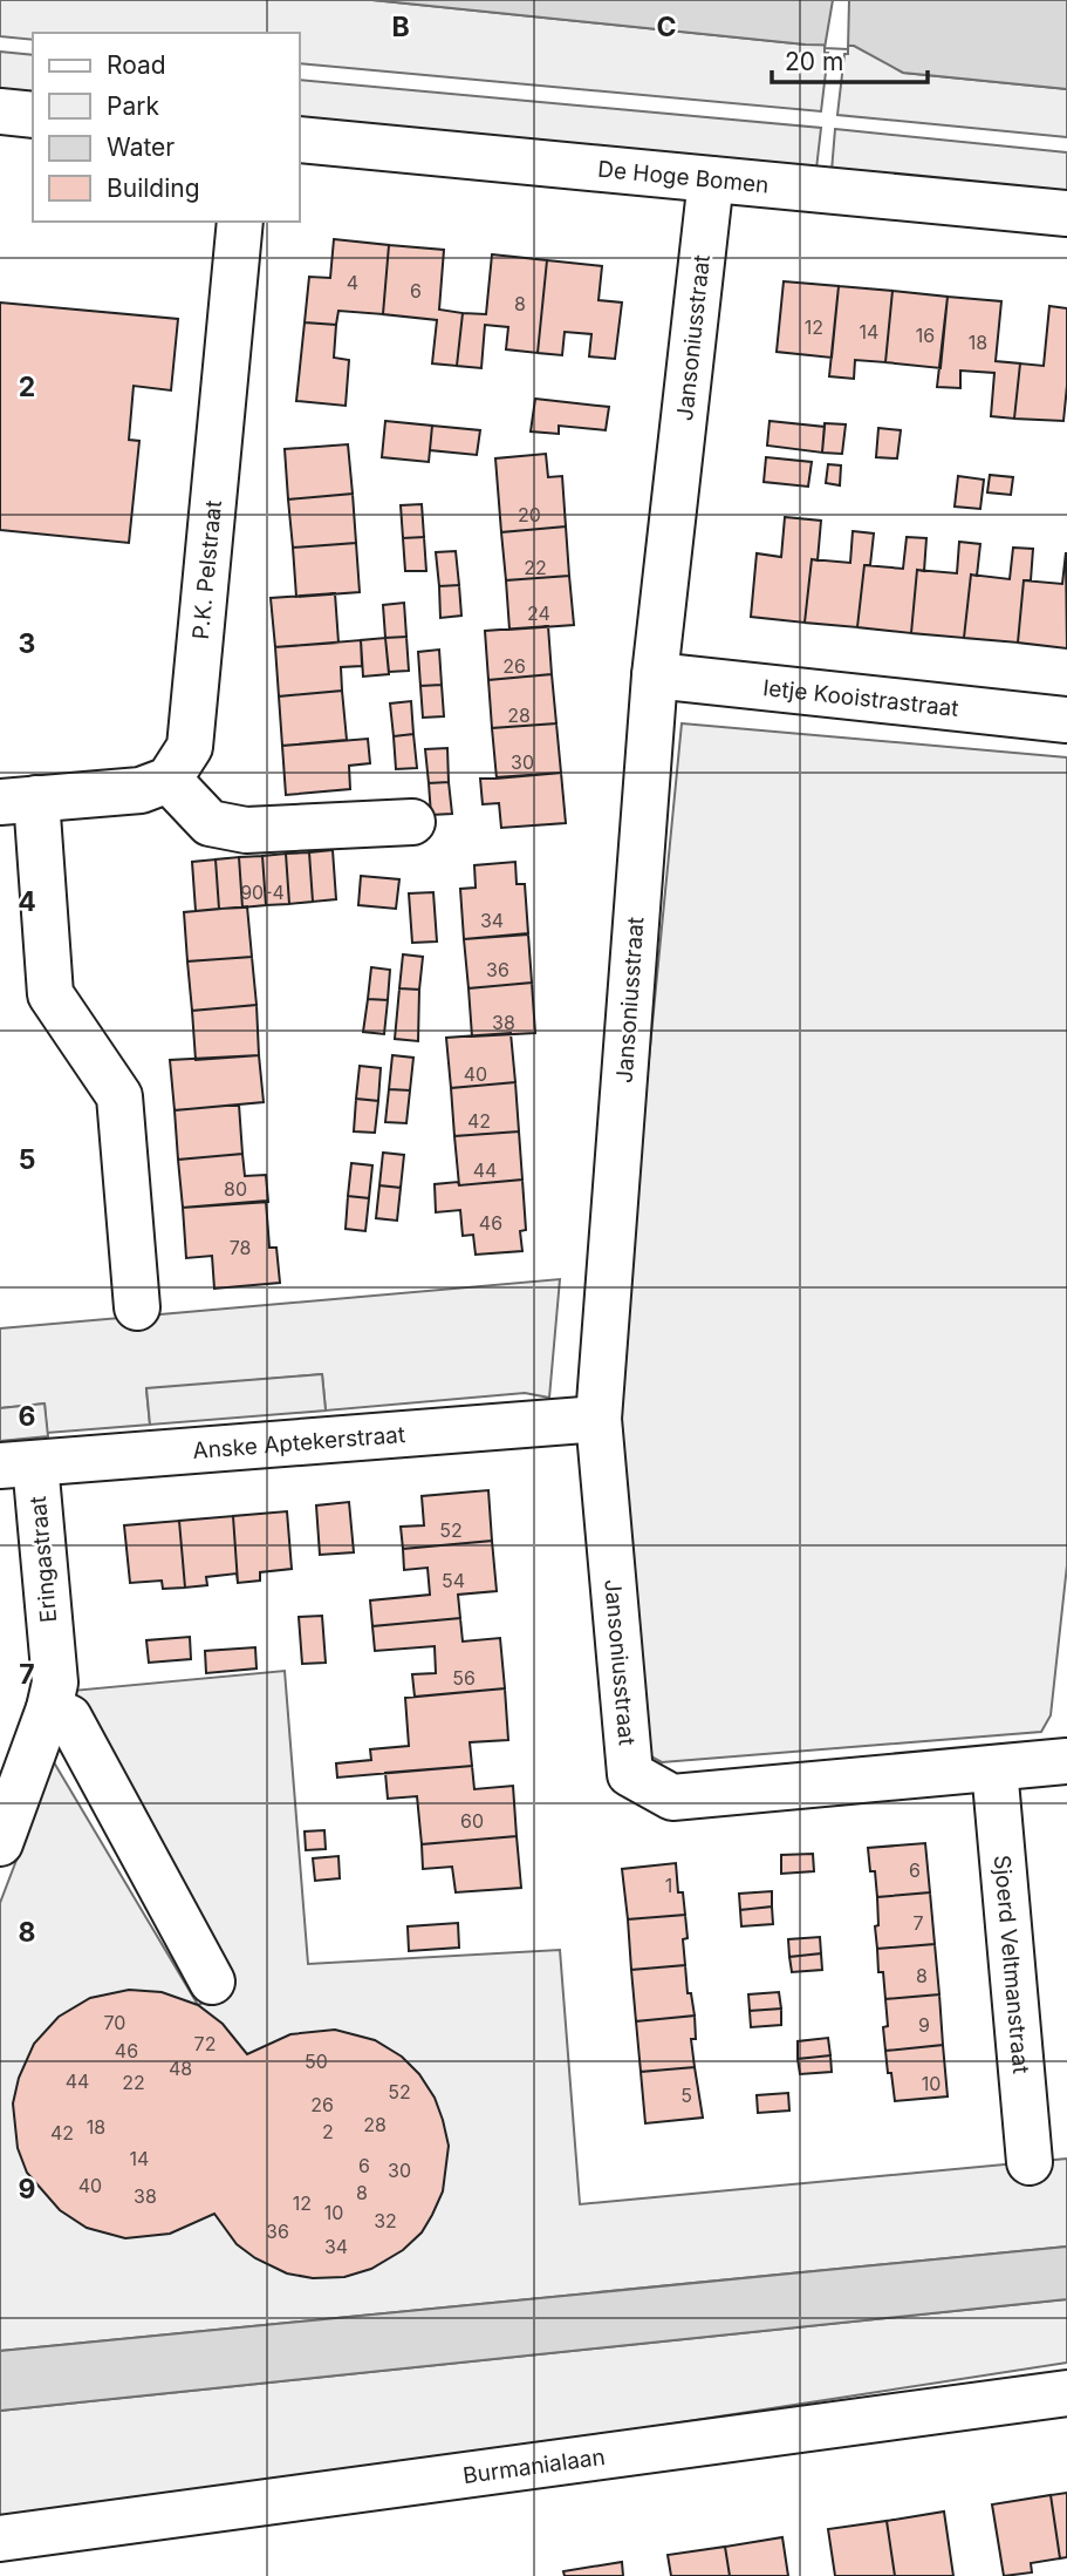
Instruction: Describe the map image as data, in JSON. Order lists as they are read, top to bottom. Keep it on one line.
{"streets":{"street":["De Hoge Bomen","Jansoniusstraat","P.K. Pelstraat","Ietje Kooistrastraat","Anske Aptekerstraat","Eringastraat","Sjoerd Veltmanstraat","Burmanialaan"]},"crossings":[["De Hoge Bomen","Jansoniusstraat"],["Jansoniusstraat","Ietje Kooistrastraat"],["Jansoniusstraat","Anske Aptekerstraat"],["Jansoniusstraat","Sjoerd Veltmanstraat"],["Anske Aptekerstraat","Eringastraat"]],"house_numbers":["4","6","8","12","14","16","18","20","22","24","26","28","30","90-4","34","36","38","40","42","44","80","46","78","52","54","56","60","6","1","7","8","70","9","72","46","50","48","44","22","10","52","5","26","28","18","2","42","14","6","30","40","8","38","12","10","32","36","34"],"legend":["Road","Park","Water","Building"],"scale_bar":"20 m","grid":{"columns":["B","C"],"rows":["2","3","4","5","6","7","8","9"]}}
